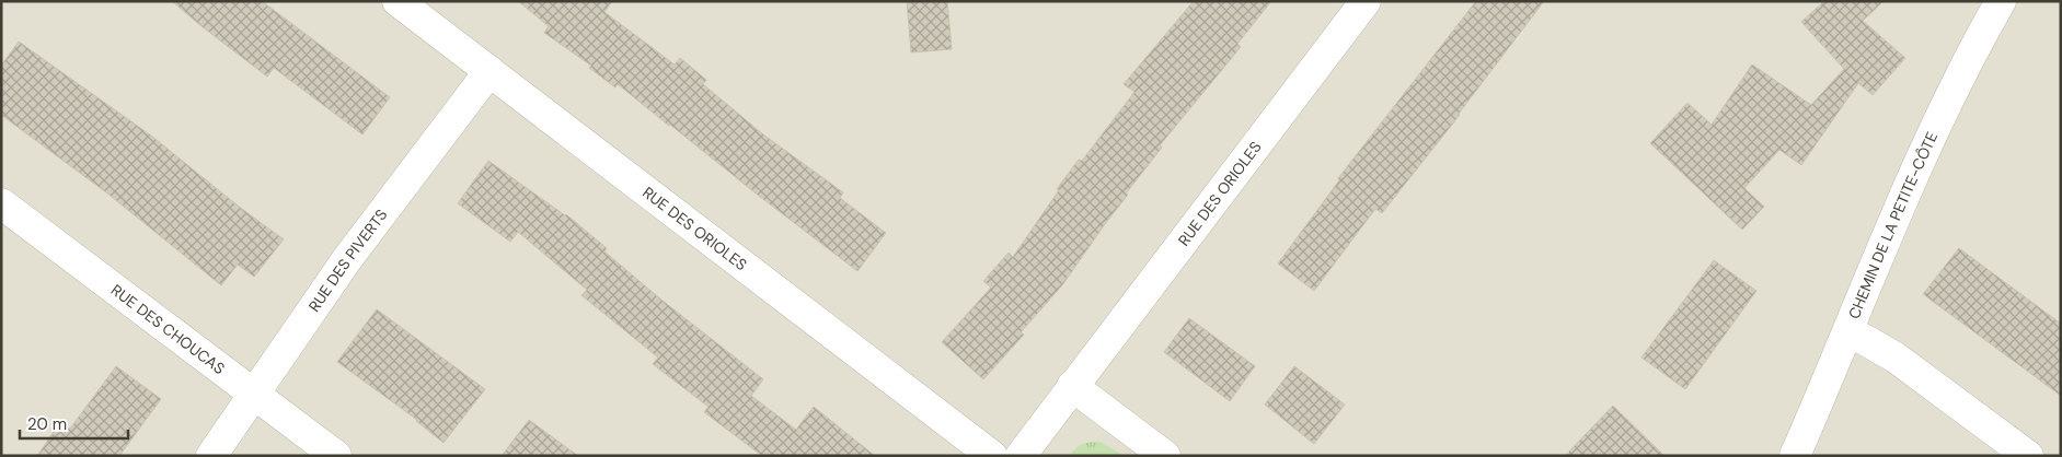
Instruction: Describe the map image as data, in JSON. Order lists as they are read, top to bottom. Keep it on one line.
{"streets":{"street":["RUE DES ORIOLES","CHEMIN DE LA PETITE-CÔTE","RUE DES PIVERTS","RUE DES CHOUCAS"]},"crossings":[["RUE DES ORIOLES","RUE DES PIVERTS"],["RUE DES PIVERTS","RUE DES CHOUCAS"]],"scale_bar":"20 m"}
